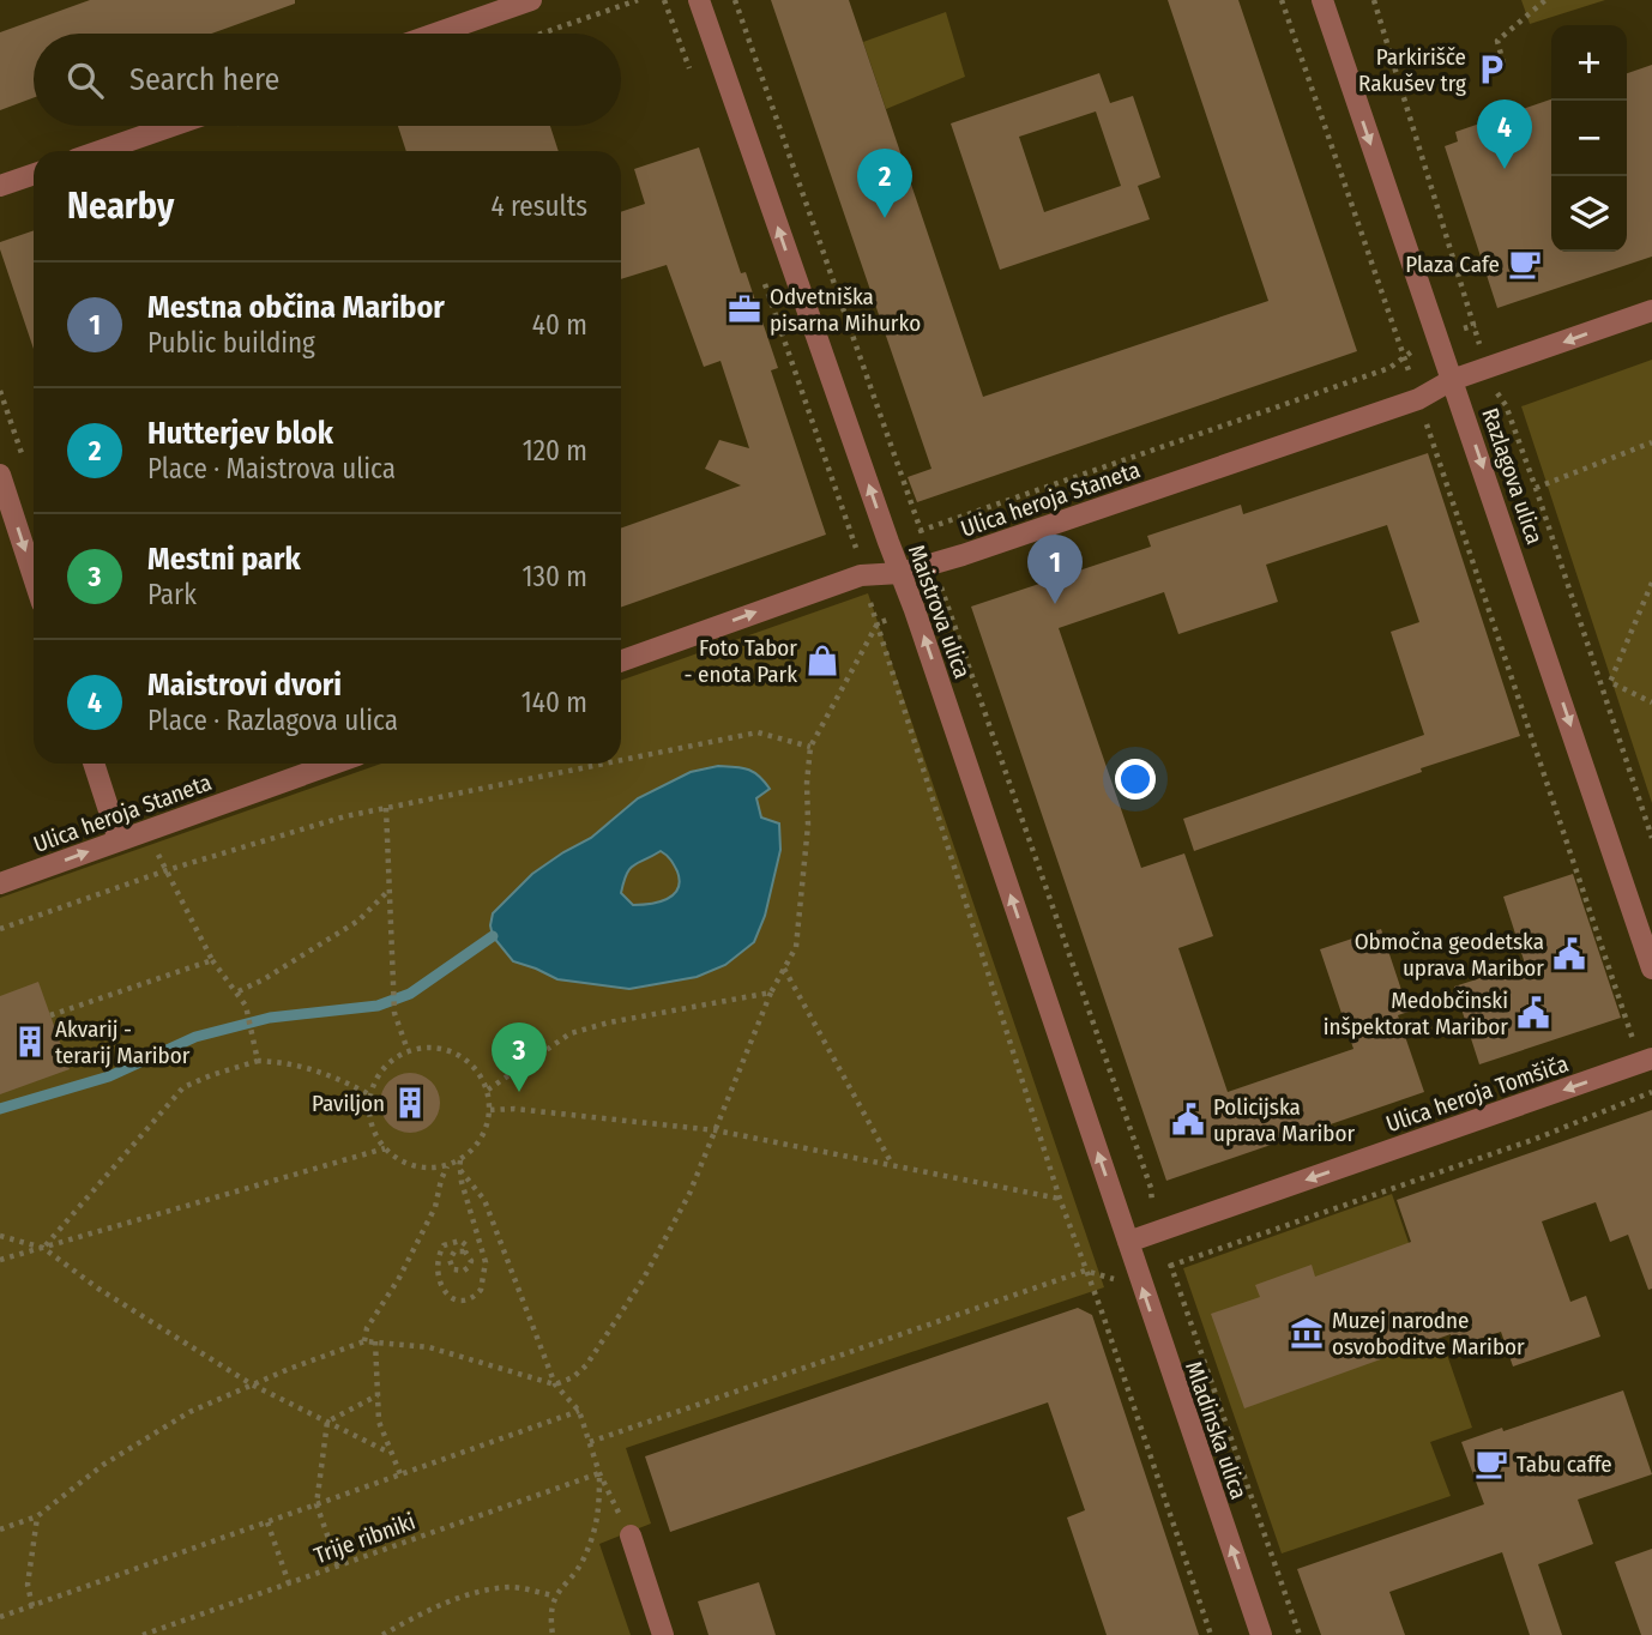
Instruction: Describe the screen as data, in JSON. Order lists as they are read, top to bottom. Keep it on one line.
{"streets":{"street":["Razlagova ulica","Ulica heroja Staneta","Maistrova ulica","Ulica heroja Tomšiča","Mladinska ulica"],"path":["Trije ribniki"]},"crossings":[["Razlagova ulica","Ulica heroja Staneta"],["Ulica heroja Staneta","Maistrova ulica"],["Maistrova ulica","Ulica heroja Tomšiča"],["Maistrova ulica","Mladinska ulica"],["Ulica heroja Tomšiča","Mladinska ulica"]],"one_way":["Razlagova ulica","Maistrova ulica","Ulica heroja Tomšiča","Mladinska ulica"],"places":{"parking":["Parkirišče Rakušev trg"],"cafe":["Plaza Cafe","Tabu caffe"],"office":["Odvetniška pisarna Mihurko"],"shop":["Foto Tabor - enota Park"],"public building":["Območna geodetska uprava Maribor","Medobčinski inšpektorat Maribor","Policijska uprava Maribor"],"building":["Akvarij - terarij Maribor","Paviljon"],"museum":["Muzej narodne osvoboditve Maribor"]},"page":{"map_buttons":["+","−"],"search":"Search here","pins":["4","2","1","3"],"heading":["Nearby","4 results"],"list":[{"mark":"1","name":"Mestna občina Maribor","note":"Public building","value":"40 m"},{"mark":"2","name":"Hutterjev blok","note":"Place · Maistrova ulica","value":"120 m"},{"mark":"3","name":"Mestni park","note":"Park","value":"130 m"},{"mark":"4","name":"Maistrovi dvori","note":"Place · Razlagova ulica","value":"140 m"}]}}
